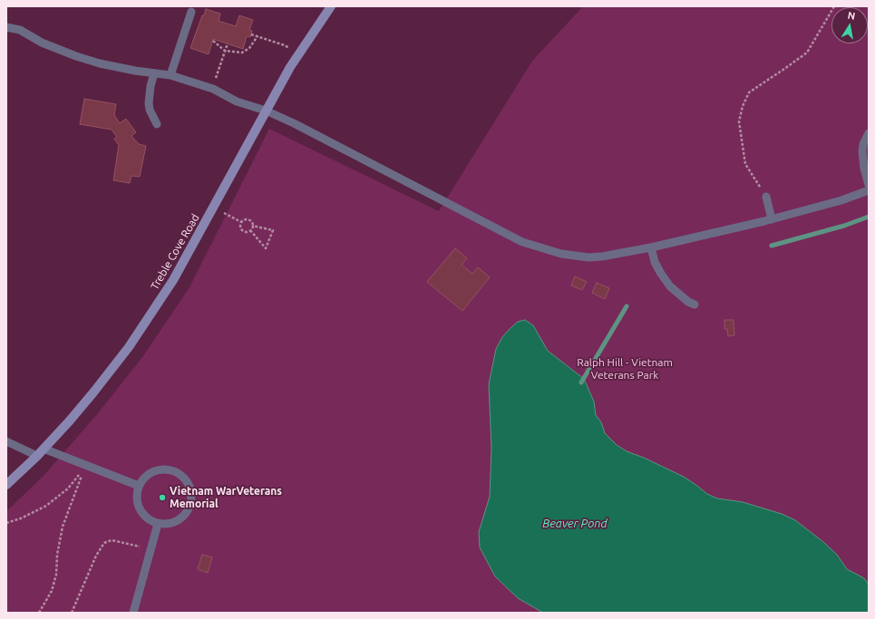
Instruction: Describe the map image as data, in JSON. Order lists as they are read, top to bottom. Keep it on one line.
{"streets":{"main road":["Treble Cove Road"]},"water":["Beaver Pond"],"parks":["Ralph Hill - Vietnam Veterans Park"],"places":["Vietnam WarVeterans Memorial"],"north":"top"}
